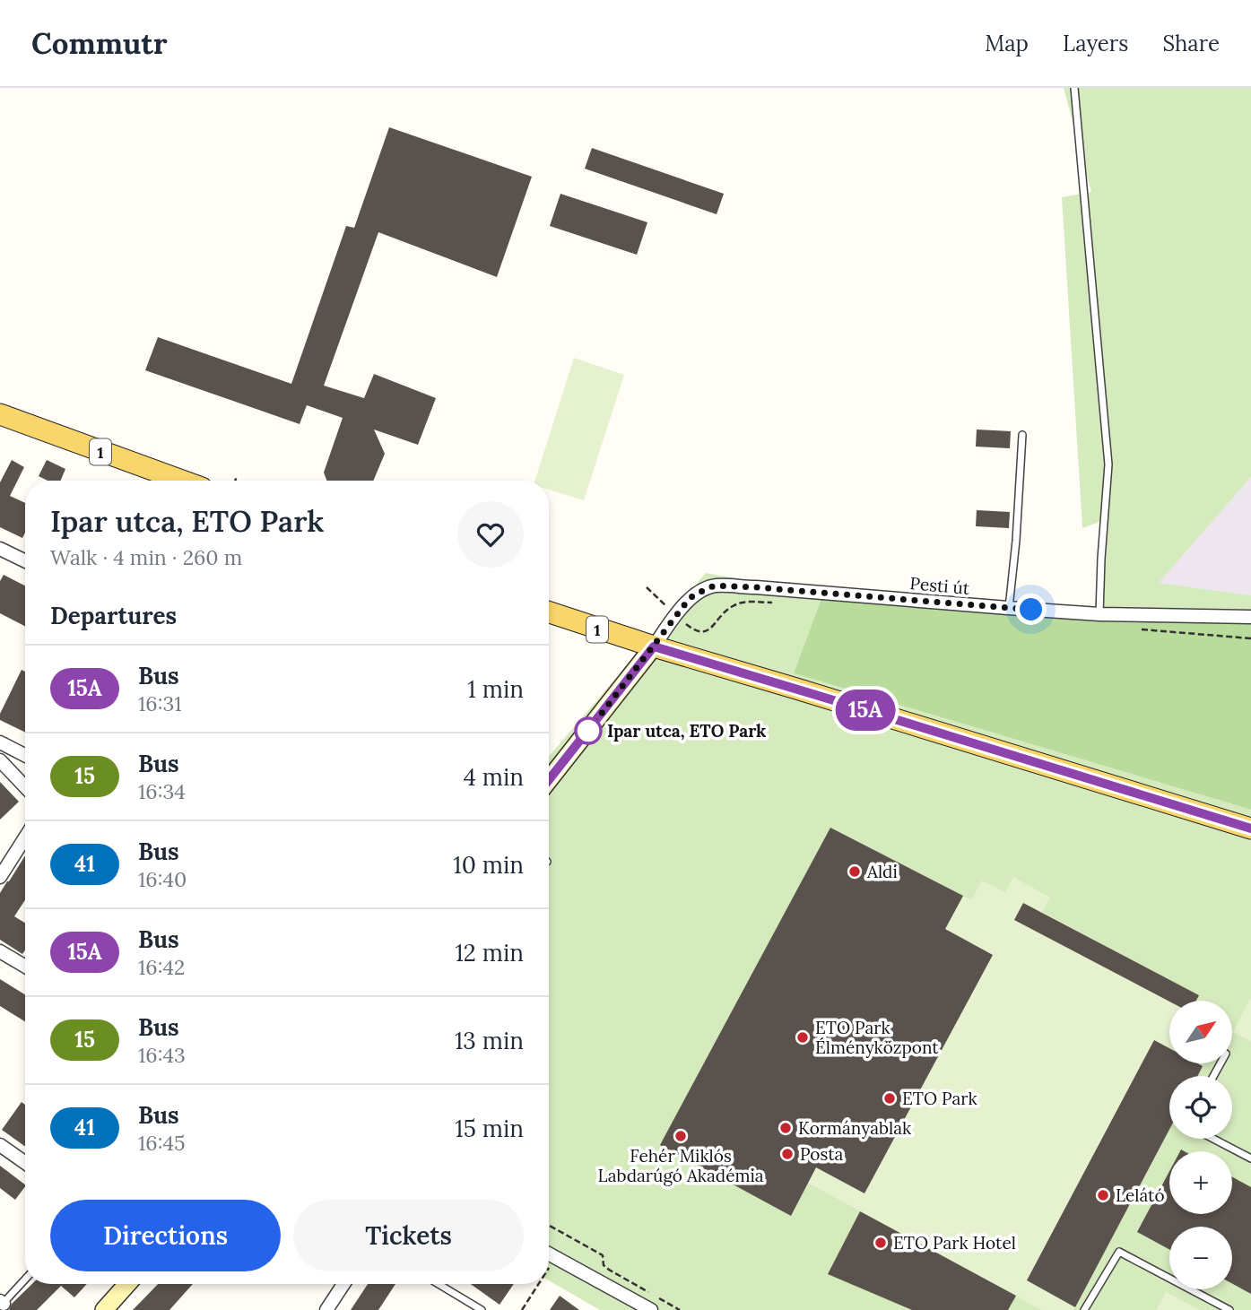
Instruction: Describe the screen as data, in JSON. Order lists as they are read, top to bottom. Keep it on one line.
{"streets":{"main road":["1"],"street":["Pesti út"]},"crossings":[["1","Pesti út"]],"places":["Ipar utca, ETO Park","Aldi","ETO Park Élményközpont","ETO Park","Kormányablak","Fehér Miklós Labdarúgó Akadémia","Posta","Lelátó","ETO Park Hotel"],"lines":["bus line 15A"],"north":"top right","page":{"header":"Commutr","nav":["Map","Layers","Share"],"on_map":"15A","heading":[["Ipar utca, ETO Park","Walk · 4 min · 260 m"],"Departures"],"list":[{"mark":"15A","name":"Bus","note":"16:31","value":"1 min"},{"mark":"15","name":"Bus","note":"16:34","value":"4 min"},{"mark":"41","name":"Bus","note":"16:40","value":"10 min"},{"mark":"15A","name":"Bus","note":"16:42","value":"12 min"},{"mark":"15","name":"Bus","note":"16:43","value":"13 min"},{"mark":"41","name":"Bus","note":"16:45","value":"15 min"}],"map_buttons":["+","−"],"buttons":["Directions","Tickets"]}}
